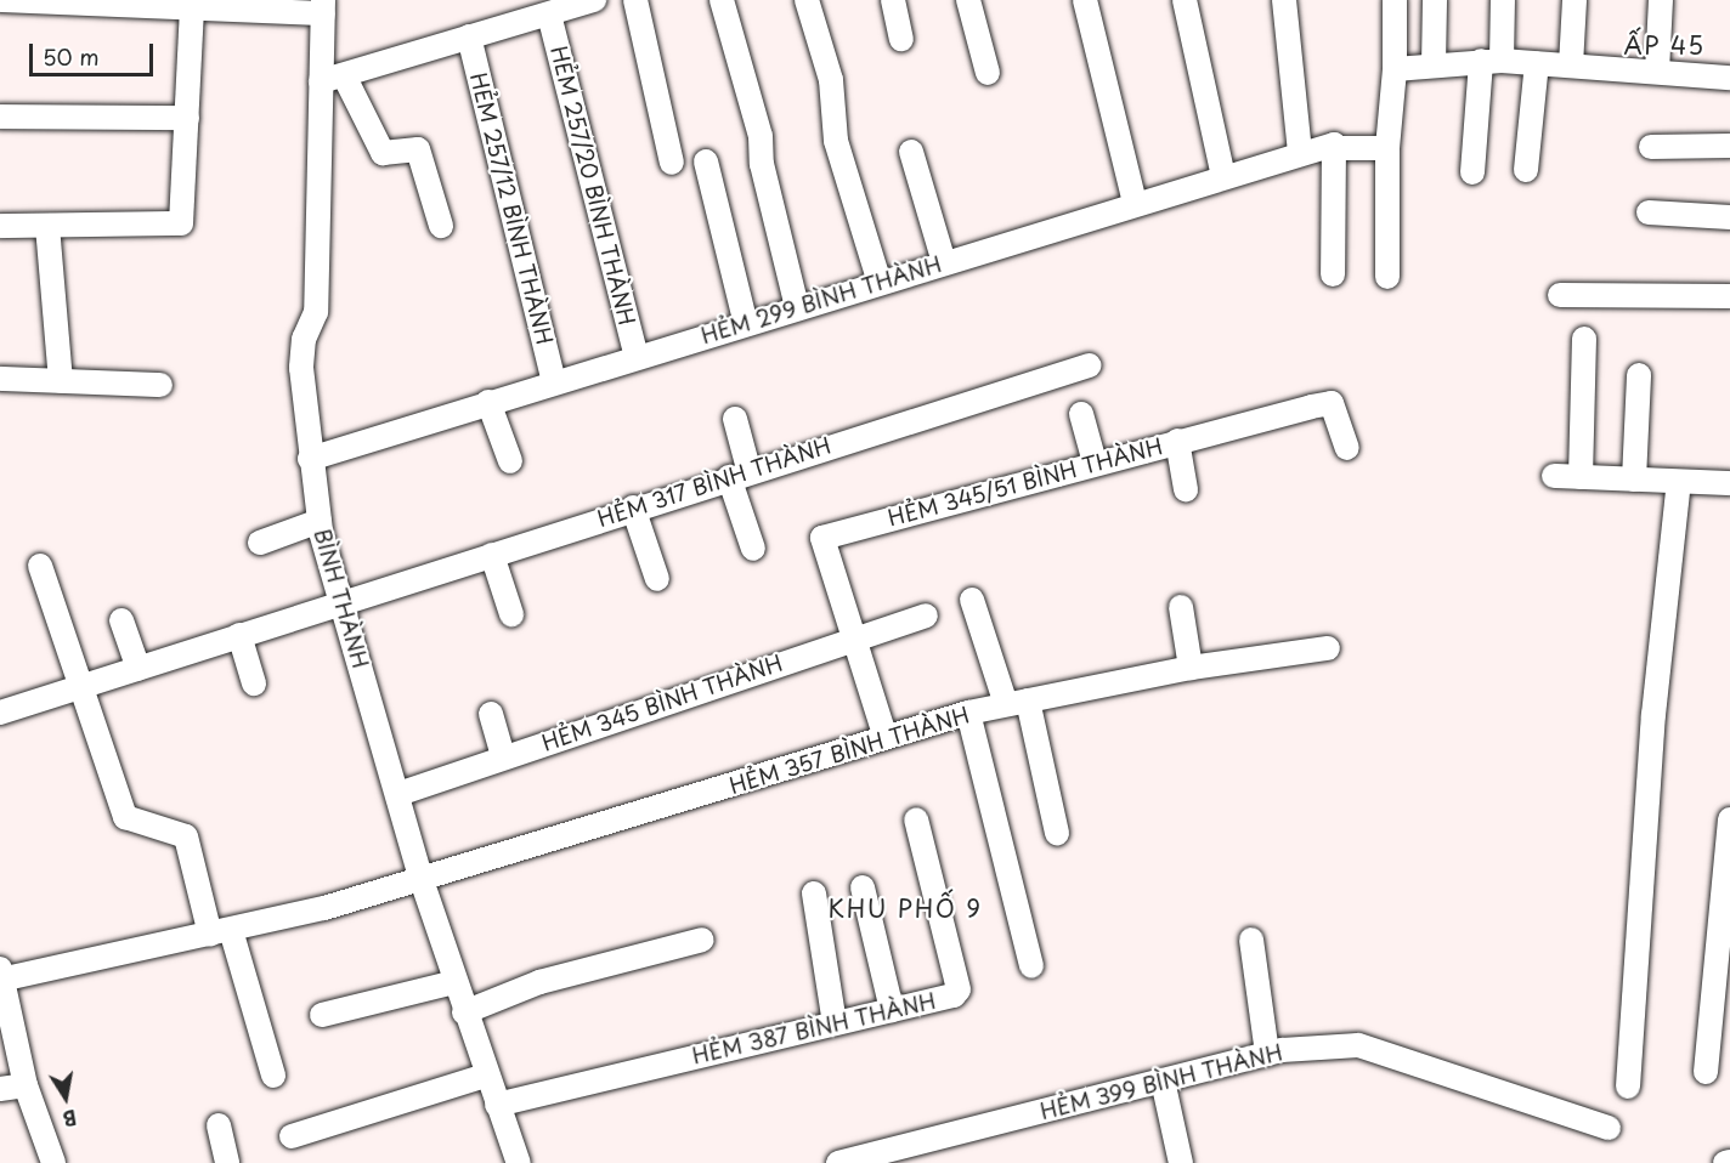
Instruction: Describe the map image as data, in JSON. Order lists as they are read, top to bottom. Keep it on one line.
{"streets":{"street":["HẺM 257/20 BÌNH THÀNH","HẺM 257/12 BÌNH THÀNH","HẺM 299 BÌNH THÀNH","HẺM 317 BÌNH THÀNH","HẺM 345/51 BÌNH THÀNH","BÌNH THÀNH","HẺM 345 BÌNH THÀNH","HẺM 357 BÌNH THÀNH","HẺM 387 BÌNH THÀNH","HẺM 399 BÌNH THÀNH"]},"crossings":[["HẺM 257/20 BÌNH THÀNH","HẺM 299 BÌNH THÀNH"],["HẺM 257/12 BÌNH THÀNH","HẺM 299 BÌNH THÀNH"],["HẺM 299 BÌNH THÀNH","BÌNH THÀNH"],["HẺM 317 BÌNH THÀNH","BÌNH THÀNH"],["HẺM 345/51 BÌNH THÀNH","HẺM 345 BÌNH THÀNH"],["BÌNH THÀNH","HẺM 345 BÌNH THÀNH"],["BÌNH THÀNH","HẺM 357 BÌNH THÀNH"],["BÌNH THÀNH","HẺM 387 BÌNH THÀNH"]],"districts":["ẤP 45","KHU PHỐ 9"],"scale_bar":"50 m","north":"bottom"}
